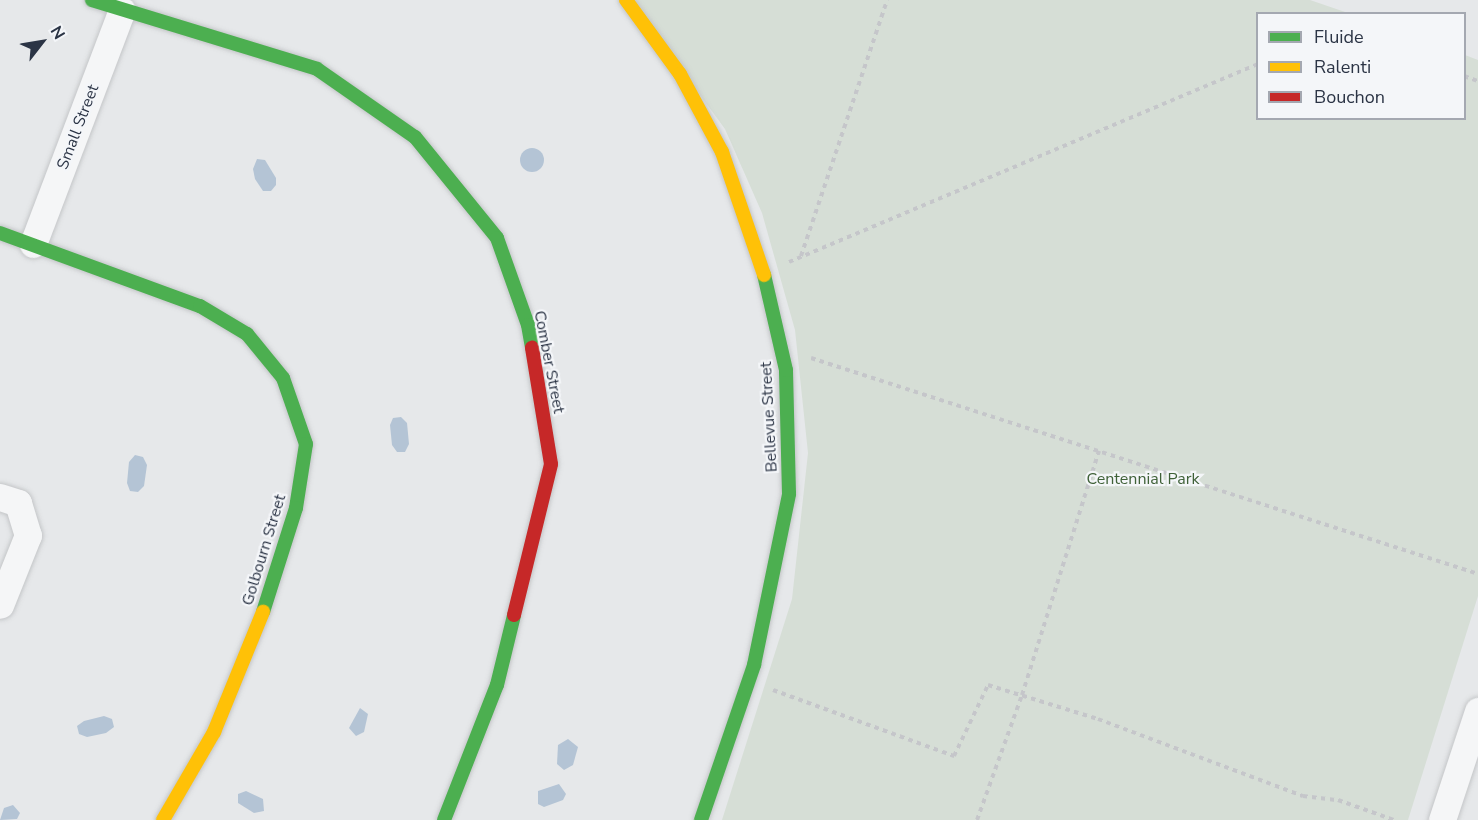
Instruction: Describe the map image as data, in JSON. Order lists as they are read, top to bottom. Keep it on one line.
{"streets":{"street":["Small Street","Comber Street","Bellevue Street","Golbourn Street"]},"crossings":[["Small Street","Comber Street"],["Small Street","Golbourn Street"]],"parks":["Centennial Park"],"legend":["Fluide","Ralenti","Bouchon"],"north":"top right"}
